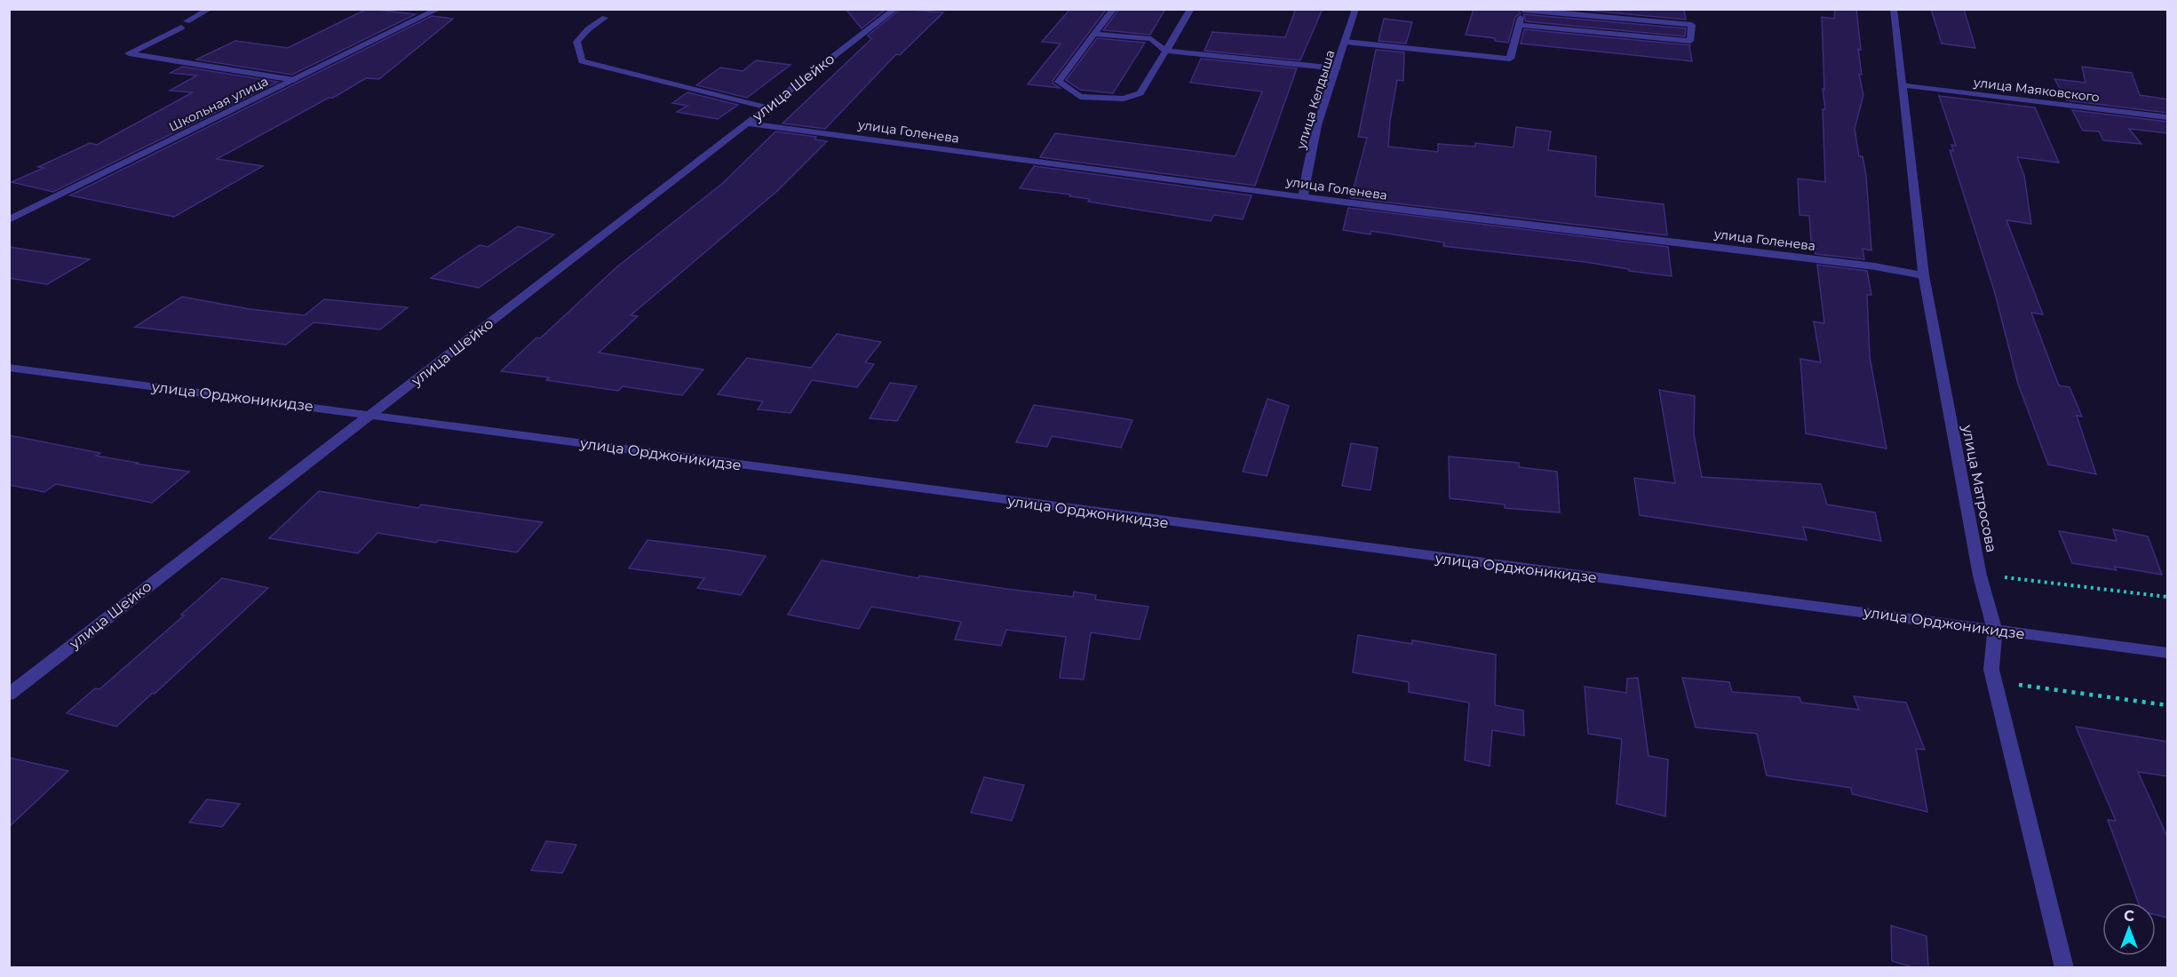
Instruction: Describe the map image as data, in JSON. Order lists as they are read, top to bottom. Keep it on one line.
{"streets":{"street":["улица Шейко","улица Маяковского","улица Келдыша","Школьная улица","улица Голенева","улица Орджоникидзе","улица Матросова"]},"crossings":[["улица Шейко","улица Голенева"],["улица Шейко","улица Орджоникидзе"],["улица Маяковского","улица Матросова"],["улица Келдыша","улица Голенева"],["улица Голенева","улица Матросова"],["улица Орджоникидзе","улица Матросова"]],"north":"top"}
